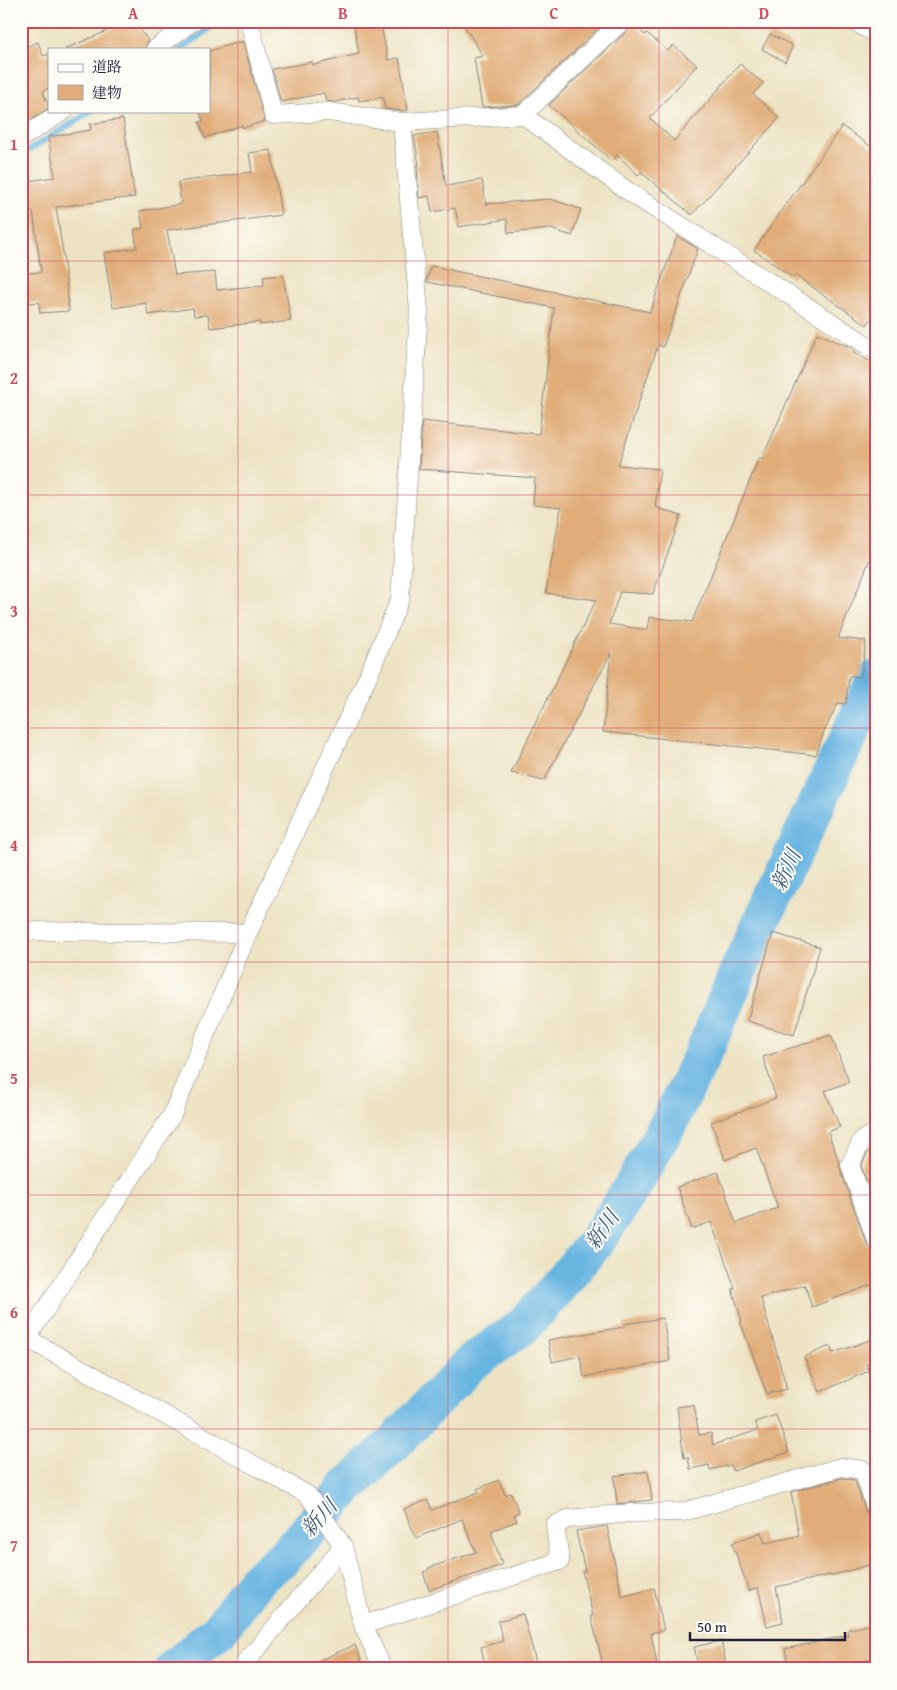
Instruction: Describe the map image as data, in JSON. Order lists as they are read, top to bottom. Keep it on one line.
{"water":["新川"],"legend":["道路","建物"],"scale_bar":"50 m","grid":{"columns":["A","B","C","D"],"rows":["1","2","3","4","5","6","7"]}}
